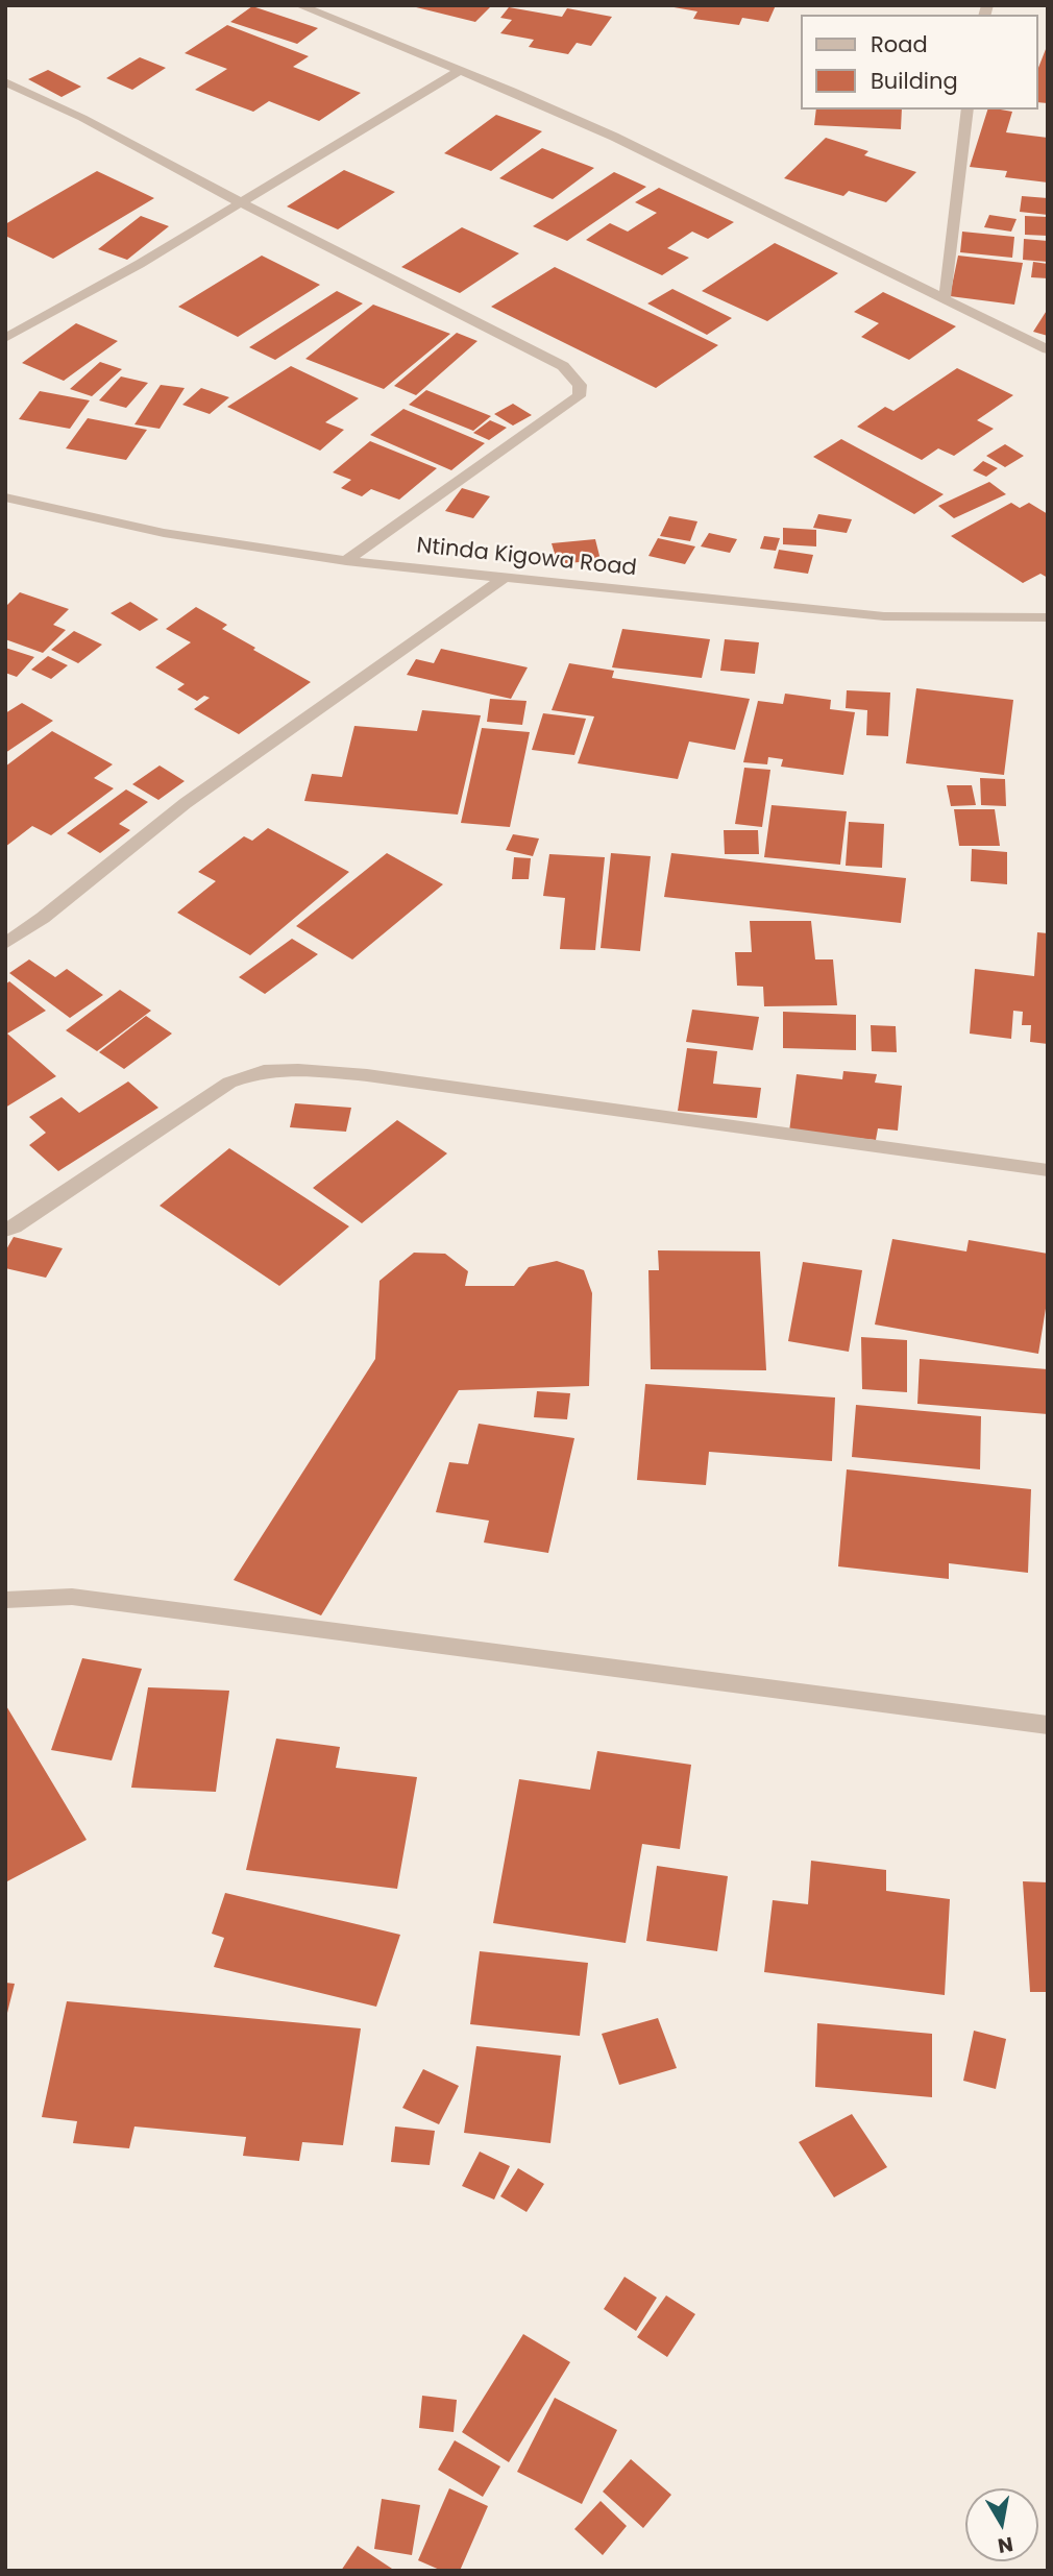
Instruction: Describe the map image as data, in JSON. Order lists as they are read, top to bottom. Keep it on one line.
{"streets":{"street":["Ntinda Kigowa Road"]},"legend":["Road","Building"],"north":"bottom"}
